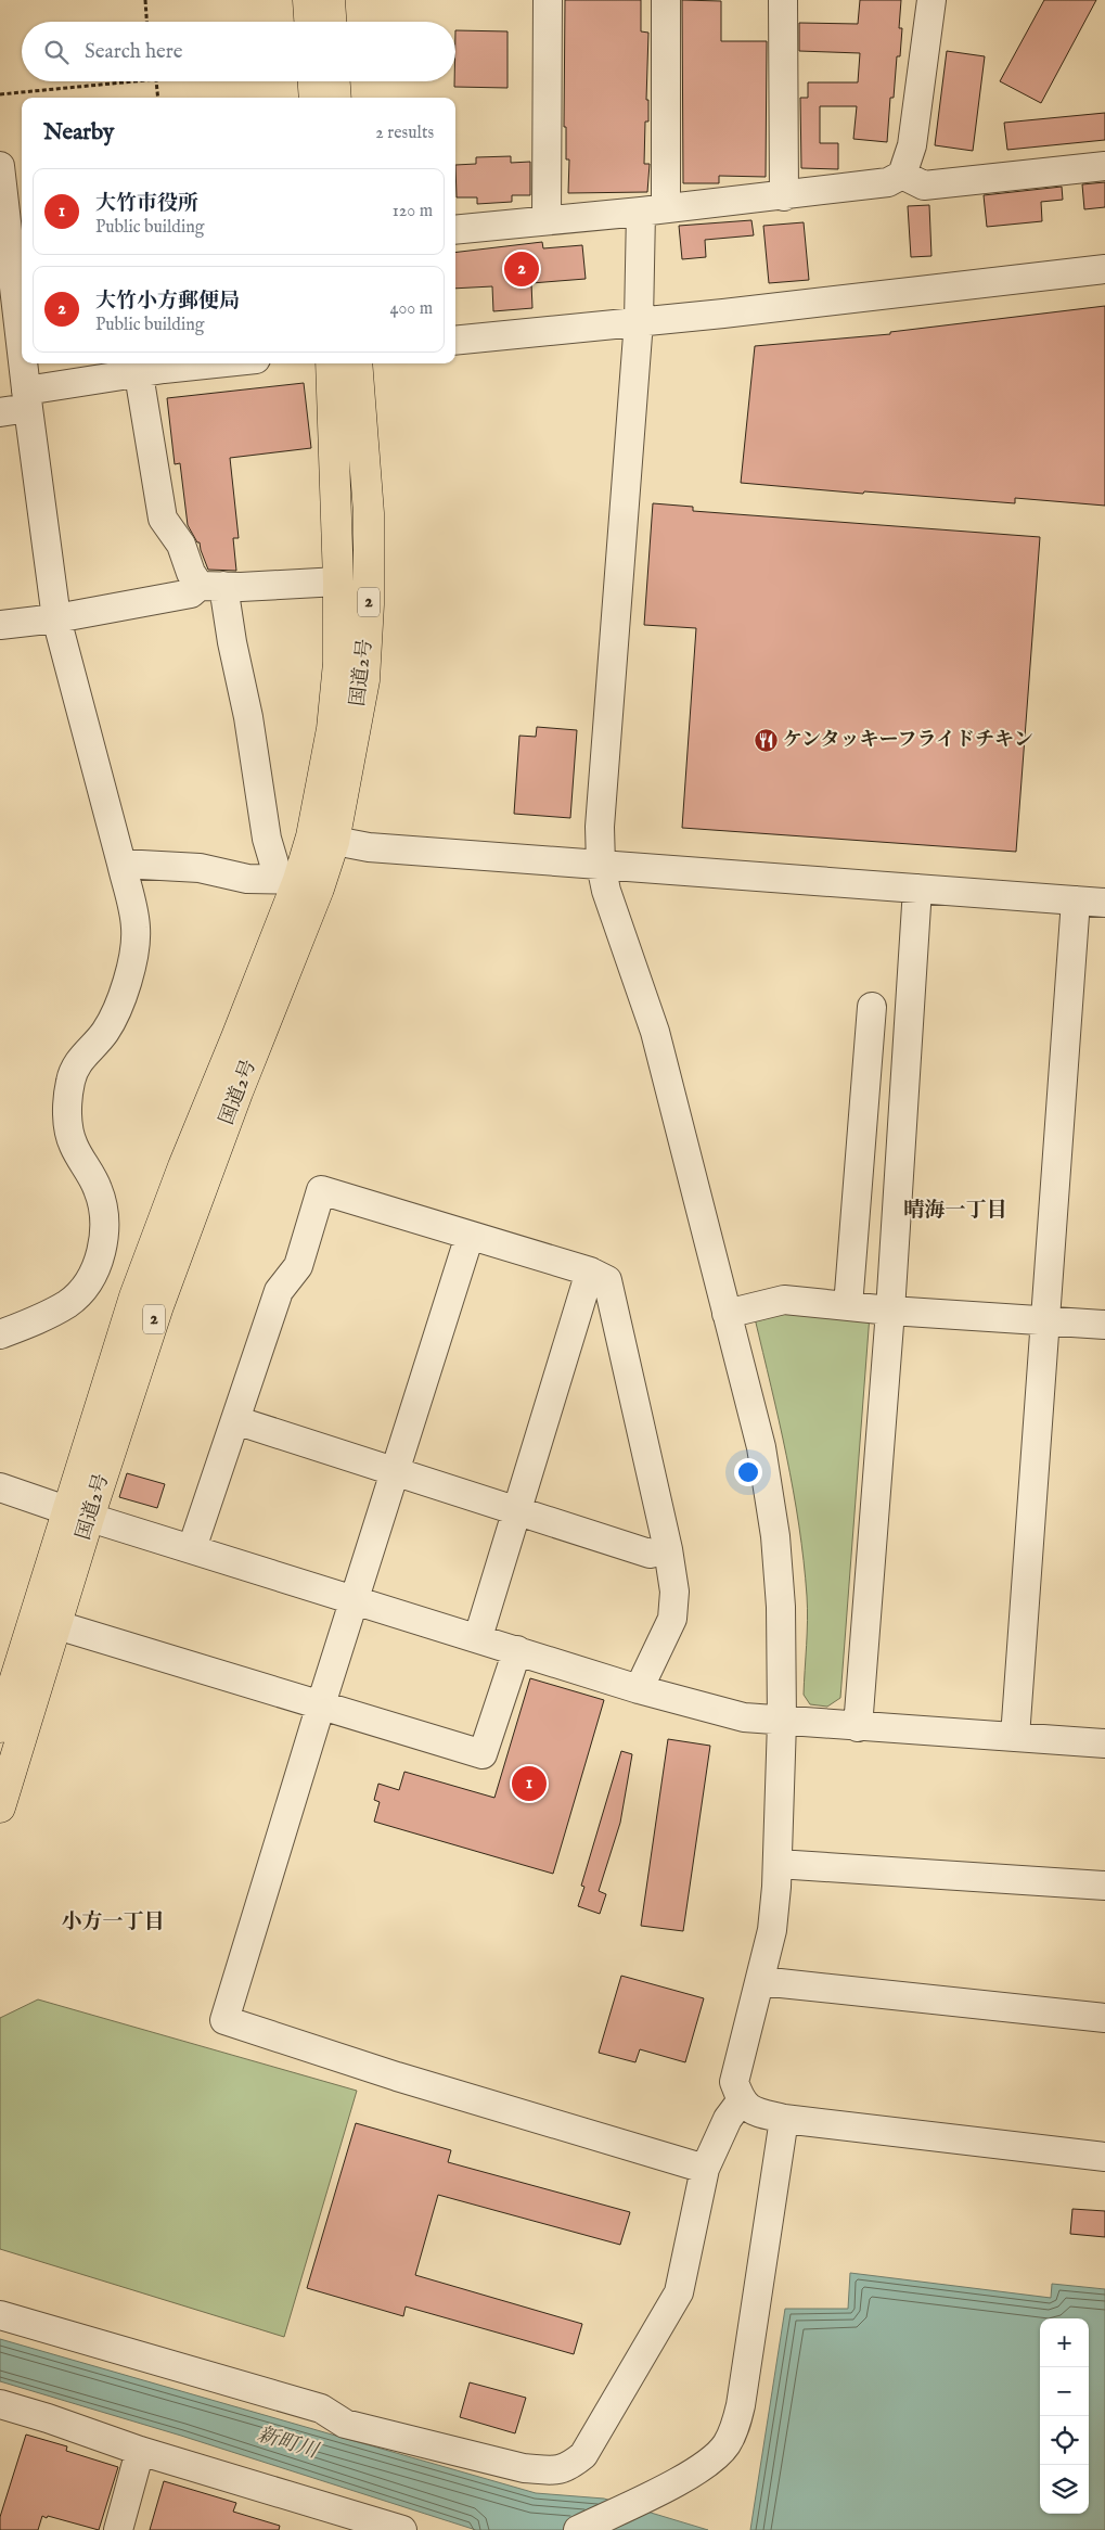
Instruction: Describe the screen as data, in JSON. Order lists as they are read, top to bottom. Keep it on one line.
{"streets":{"highway":["2","国道2号"]},"districts":["晴海一丁目","小方一丁目"],"water":["新町川"],"places":{"restaurant":["ケンタッキーフライドチキン"]},"page":{"search":"Search here","heading":["Nearby","2 results"],"list":[{"mark":"1","name":"大竹市役所","note":"Public building","value":"120 m"},{"mark":"2","name":"大竹小方郵便局","note":"Public building","value":"400 m"}],"pins":["2","1"],"map_buttons":["+","−"]}}
